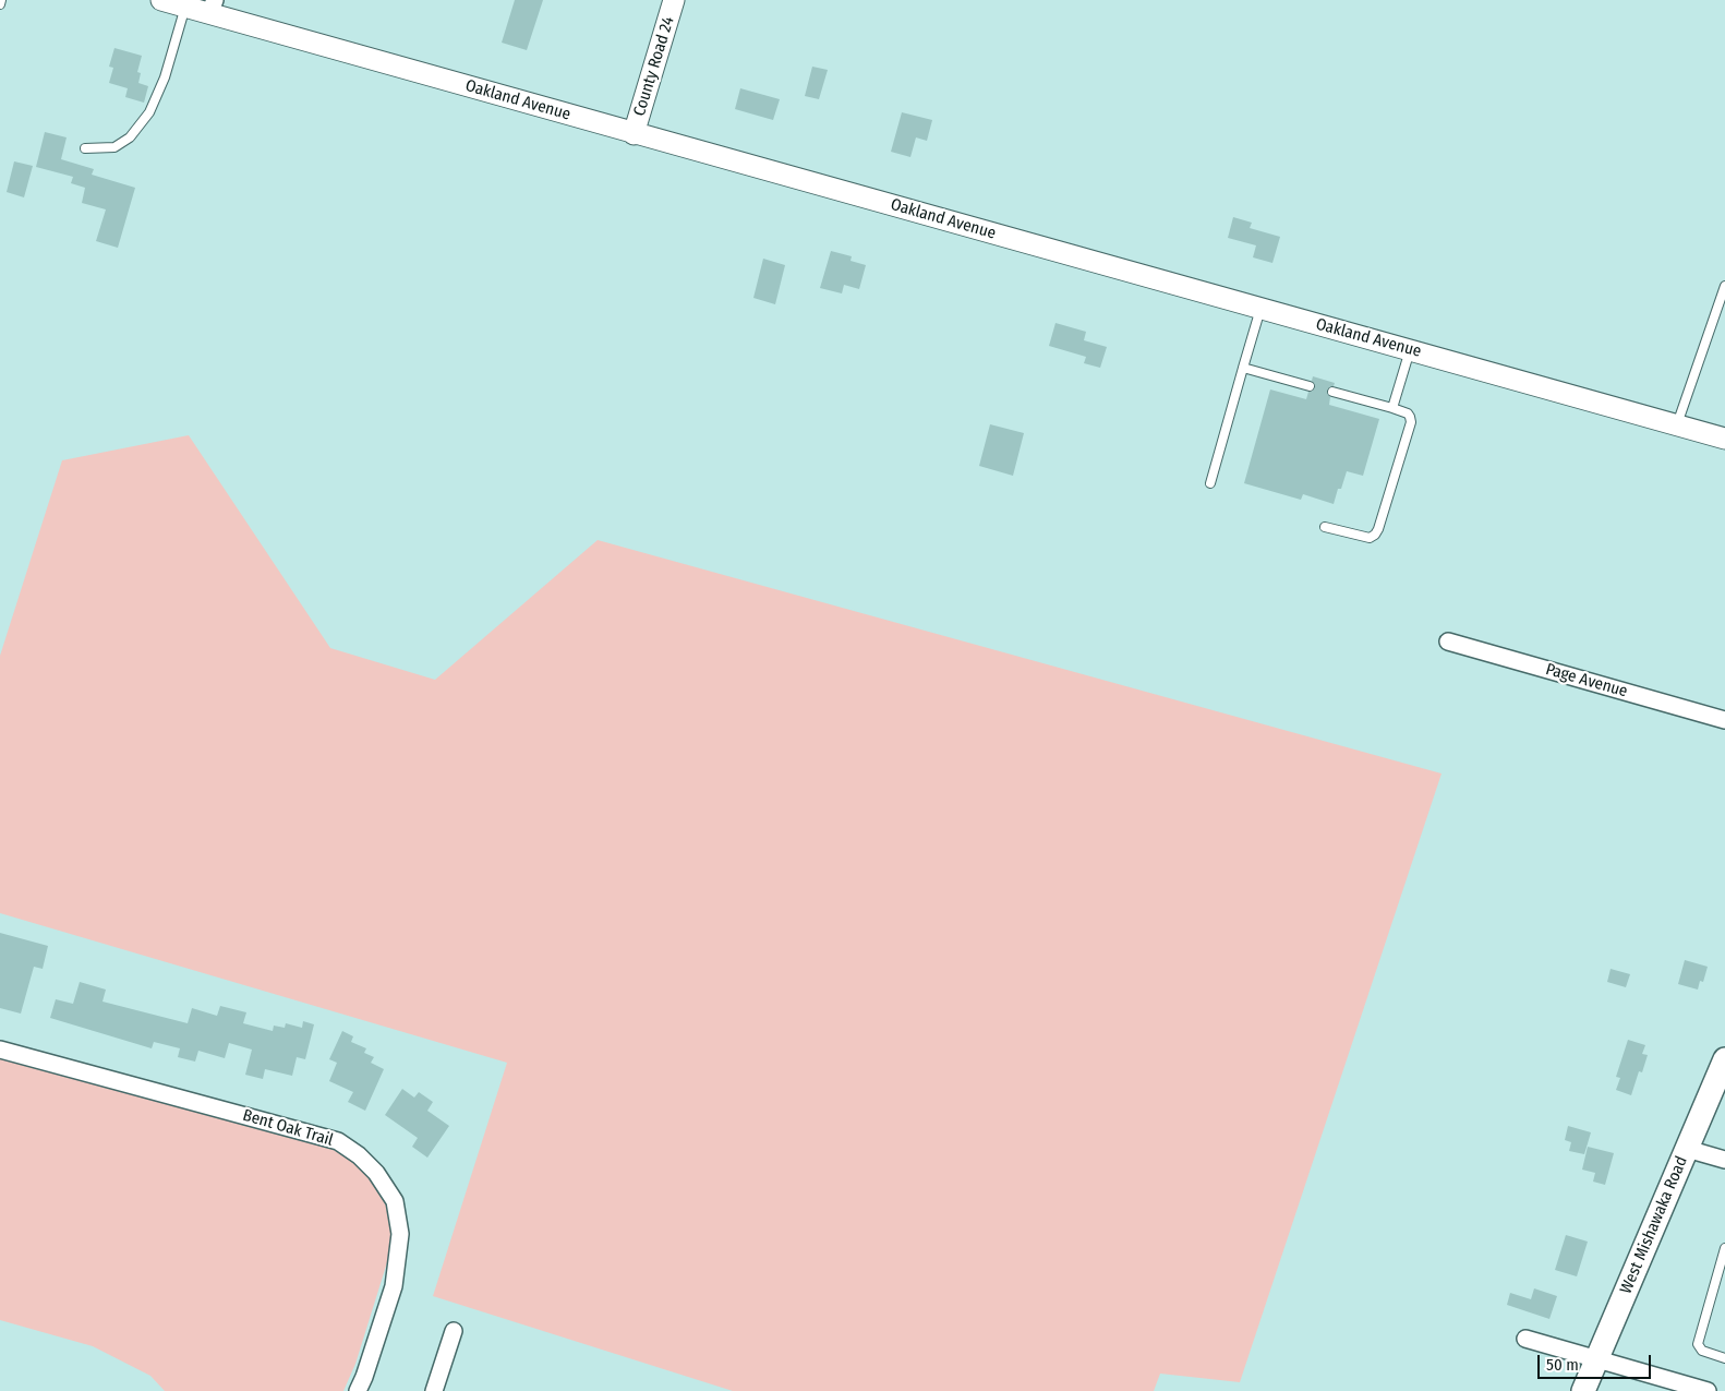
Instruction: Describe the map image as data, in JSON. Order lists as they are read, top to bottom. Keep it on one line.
{"streets":{"main road":["West Mishawaka Road"],"street":["County Road 24","Oakland Avenue","Page Avenue","Bent Oak Trail"]},"crossings":[["County Road 24","Oakland Avenue"]],"scale_bar":"50 m"}
